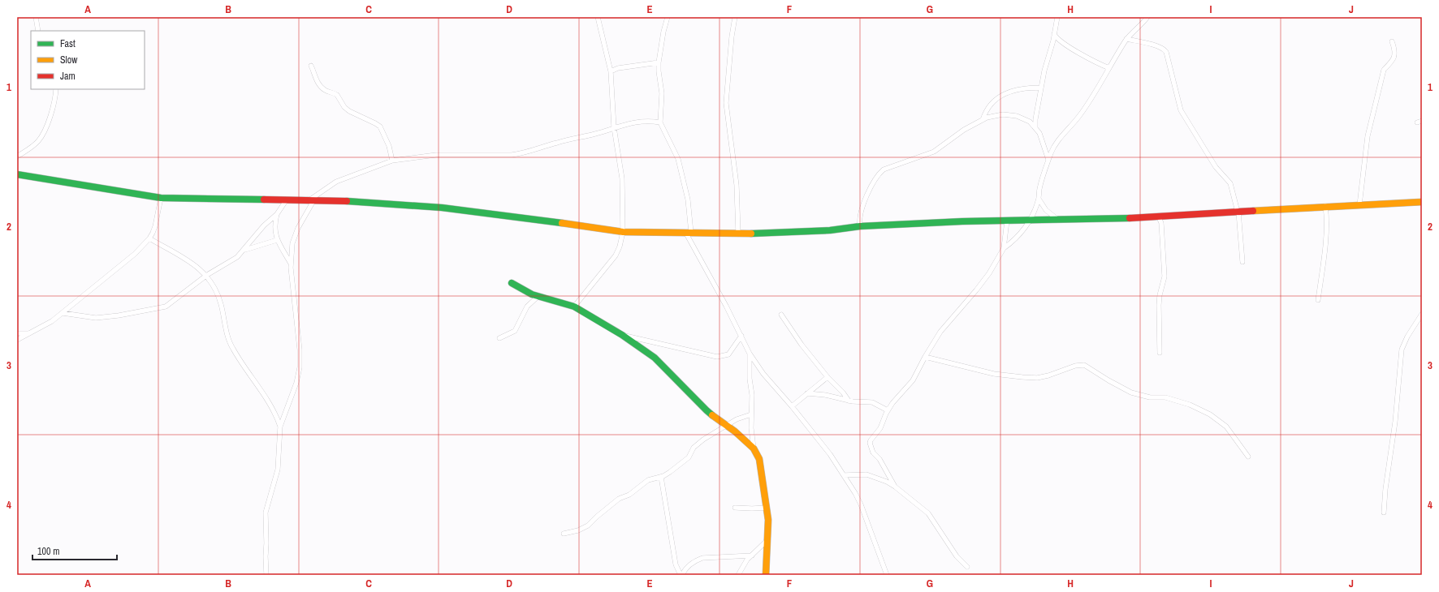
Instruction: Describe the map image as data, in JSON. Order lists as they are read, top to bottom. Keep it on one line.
{"legend":["Fast","Slow","Jam"],"scale_bar":"100 m","grid":{"columns":["A","B","C","D","E","F","G","H","I","J"],"rows":["1","2","3","4"]}}
